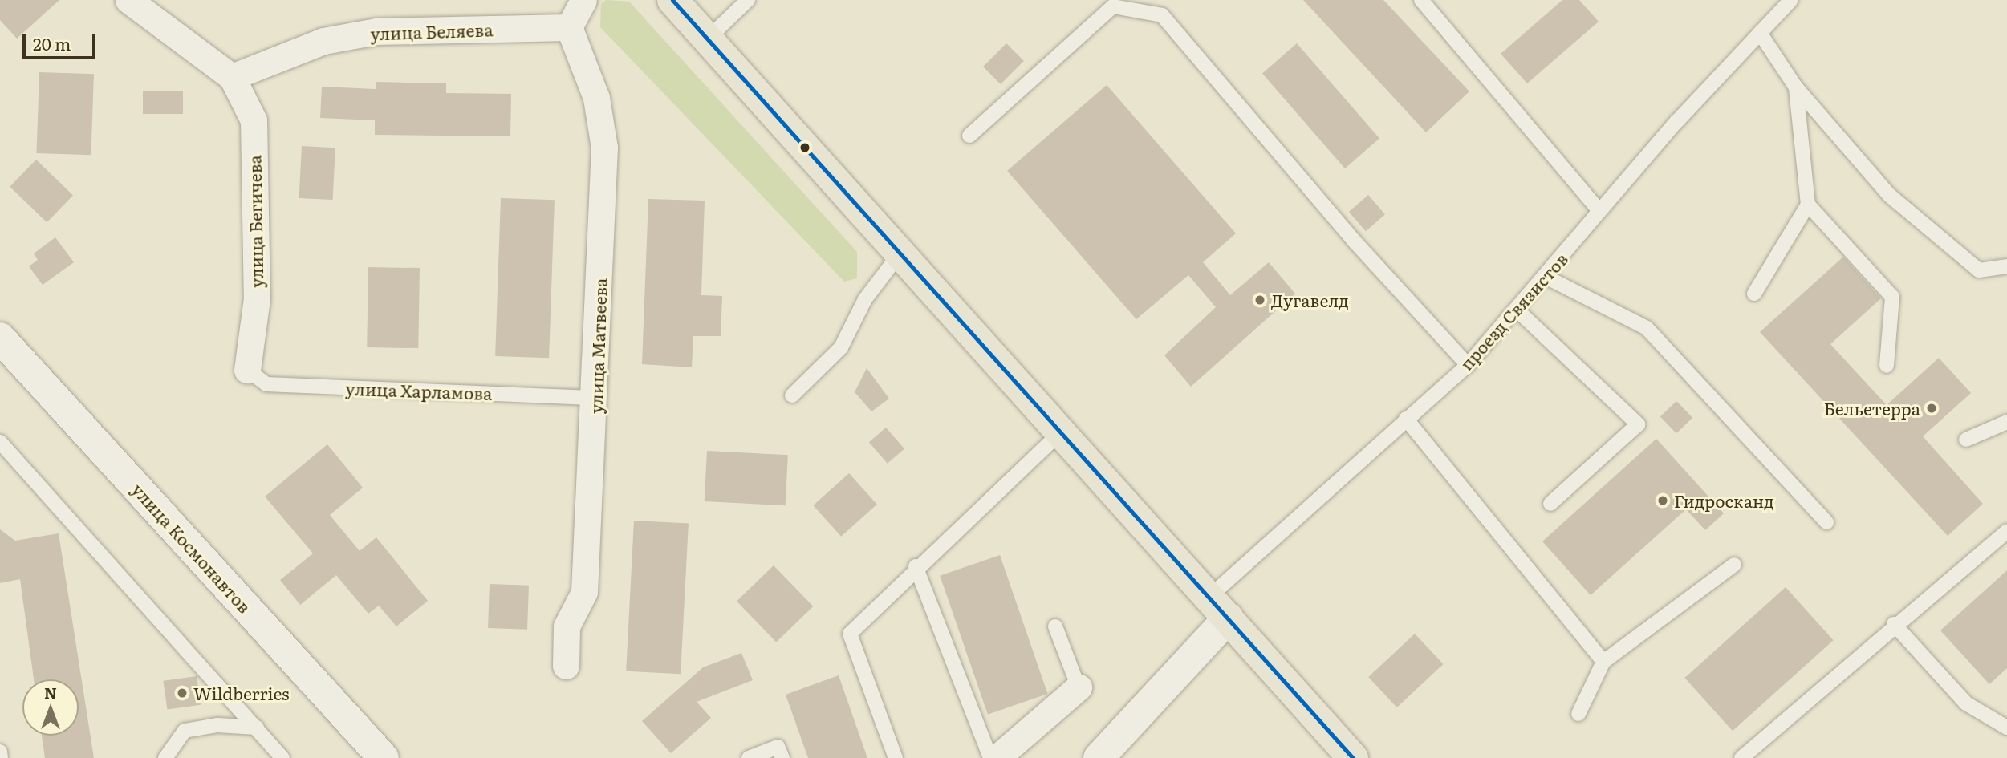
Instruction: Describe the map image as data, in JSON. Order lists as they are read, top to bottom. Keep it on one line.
{"streets":{"street":["улица Беляева","улица Бегичева","улица Матвеева","улица Космонавтов"],"lane":["проезд Связистов","улица Харламова"]},"crossings":[["улица Беляева","улица Бегичева"],["улица Беляева","улица Матвеева"],["улица Бегичева","улица Харламова"],["улица Матвеева","улица Харламова"]],"places":["Дугавелд","Бельетерра","Гидросканд","Wildberries"],"scale_bar":"20 m","north":"top"}
